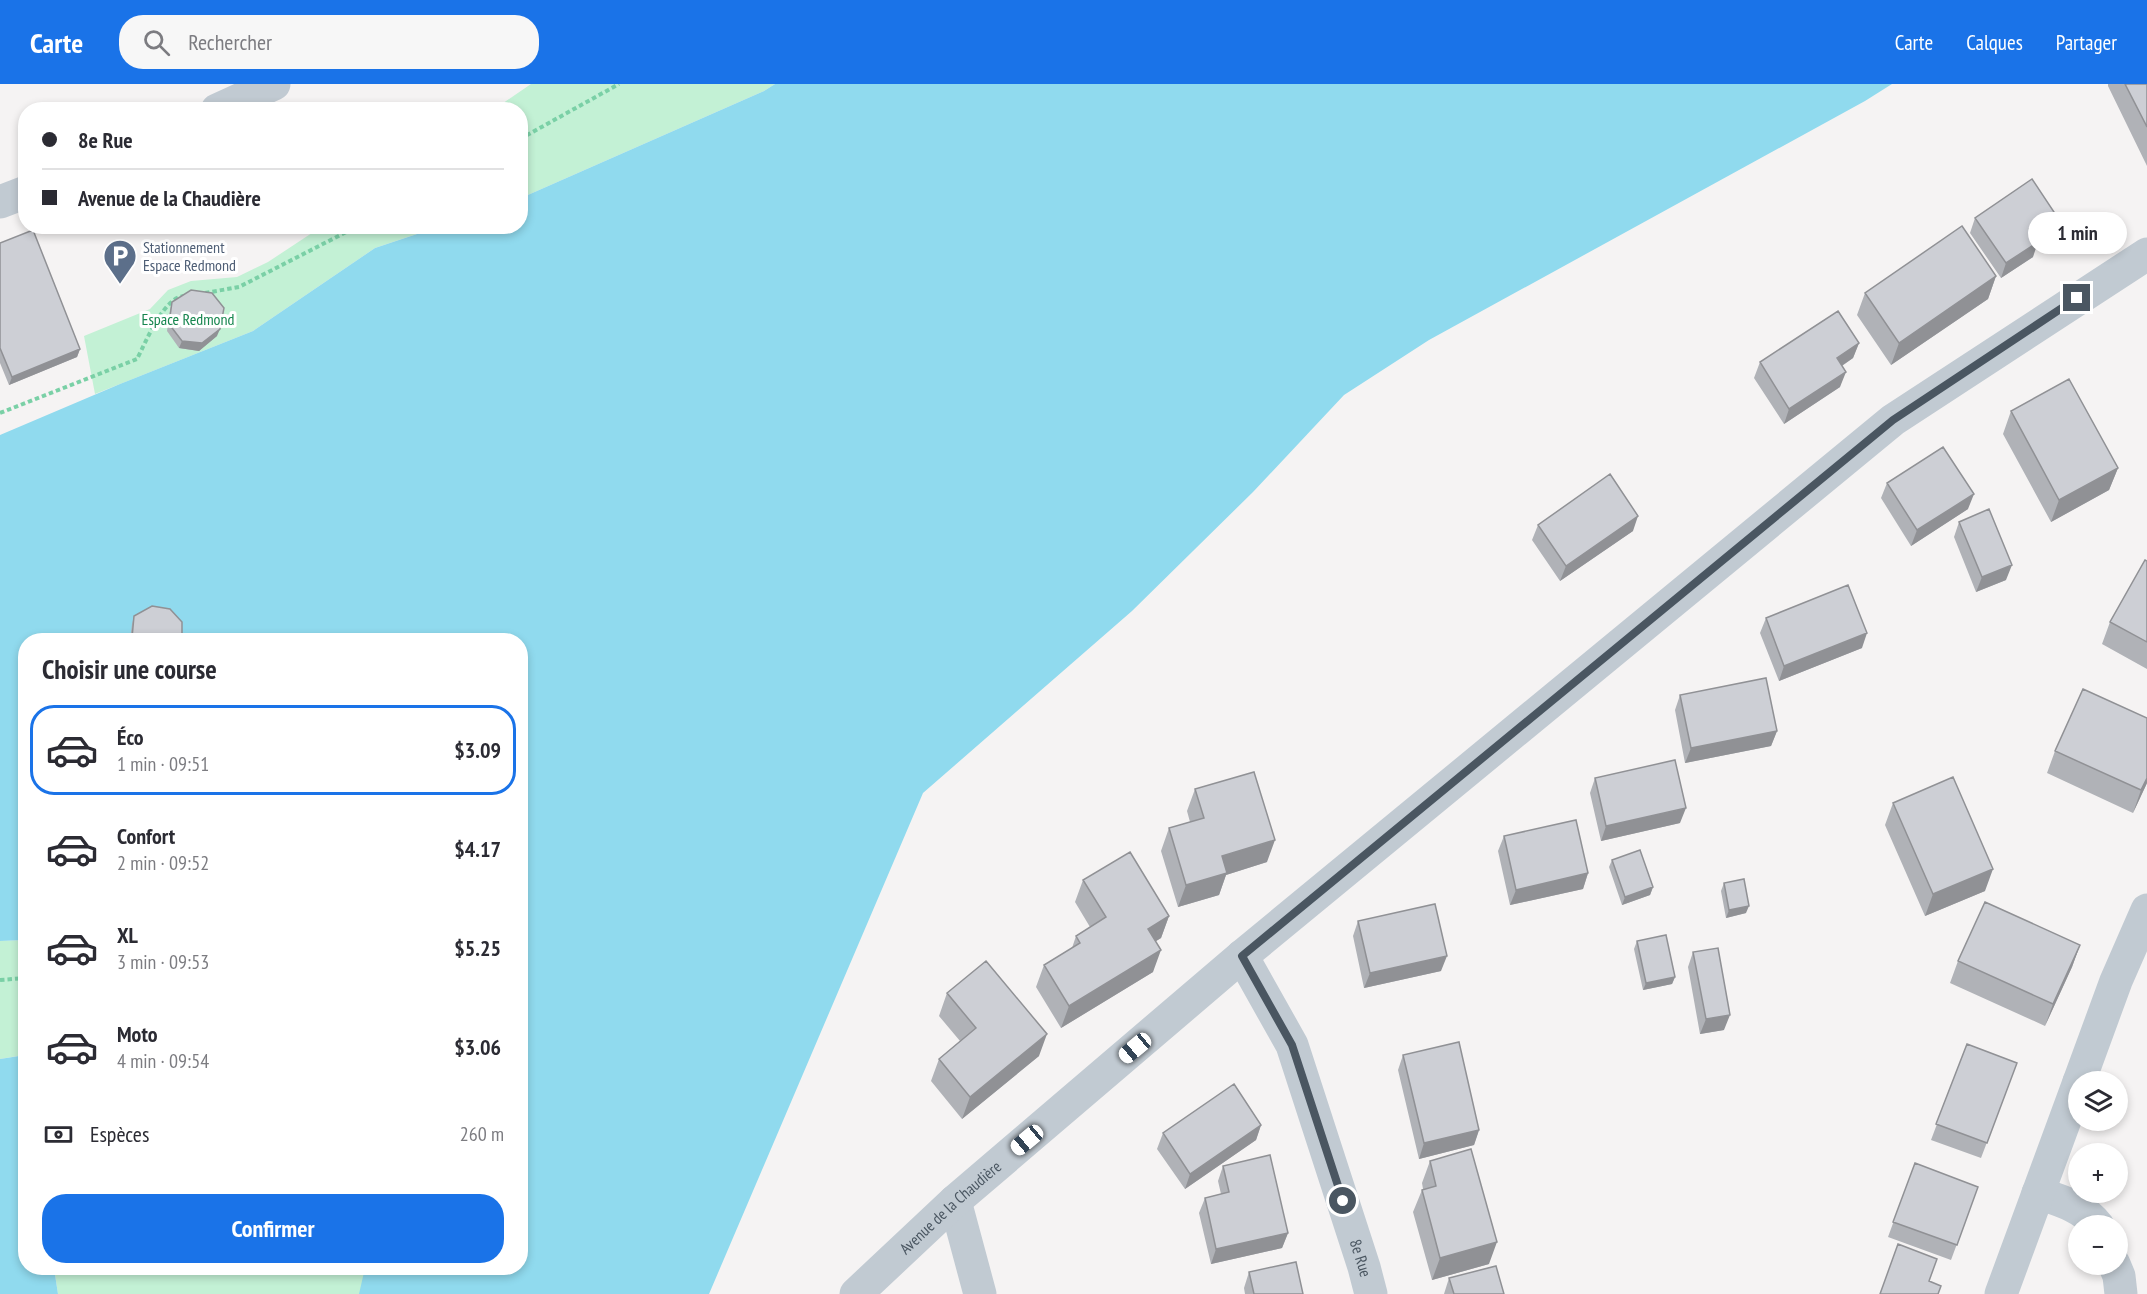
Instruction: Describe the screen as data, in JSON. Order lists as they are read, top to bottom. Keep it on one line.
{"streets":{"street":["Avenue de la Chaudière","8e Rue"]},"crossings":[["Avenue de la Chaudière","8e Rue"]],"parks":["Espace Redmond"],"places":{"parking":["Stationnement Espace Redmond"]},"page":{"header":"Carte","search":"Rechercher","nav":["Carte","Calques","Partager"],"banner":["8e Rue","Avenue de la Chaudière"],"bubble":"1 min","heading":"Choisir une course","list":[{"name":"Éco","note":"1 min · 09:51","value":"$3.09"},{"name":"Confort","note":"2 min · 09:52","value":"$4.17"},{"name":"XL","note":"3 min · 09:53","value":"$5.25"},{"name":"Moto","note":"4 min · 09:54","value":"$3.06"}],"map_buttons":["+","−"],"pay":["Espèces","260 m"],"buttons":"Confirmer"}}
